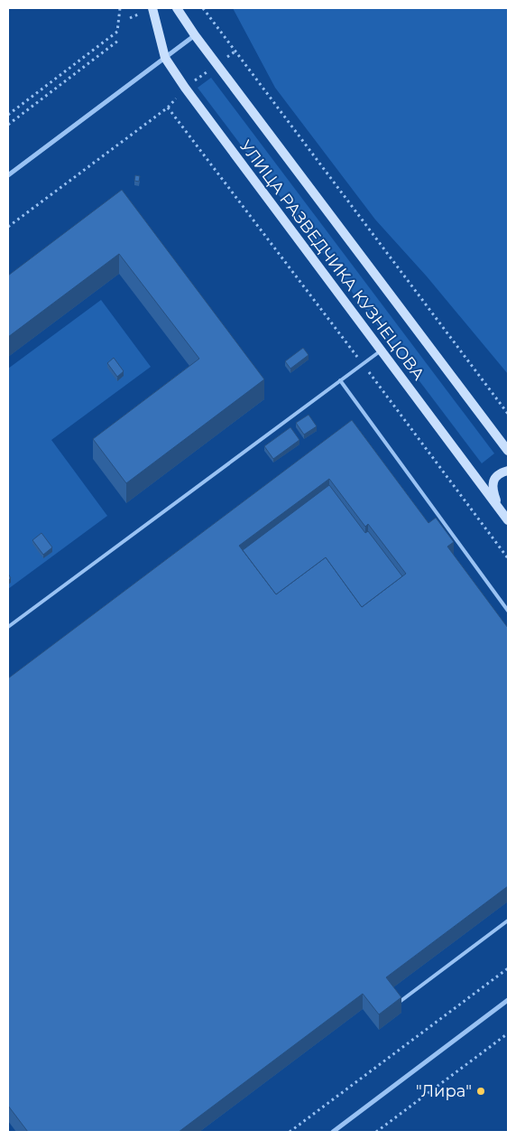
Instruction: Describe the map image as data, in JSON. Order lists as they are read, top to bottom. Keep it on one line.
{"streets":{"main road":["УЛИЦА РАЗВЕДЧИКА КУЗНЕЦОВА"]},"places":["\"Лира\""]}
